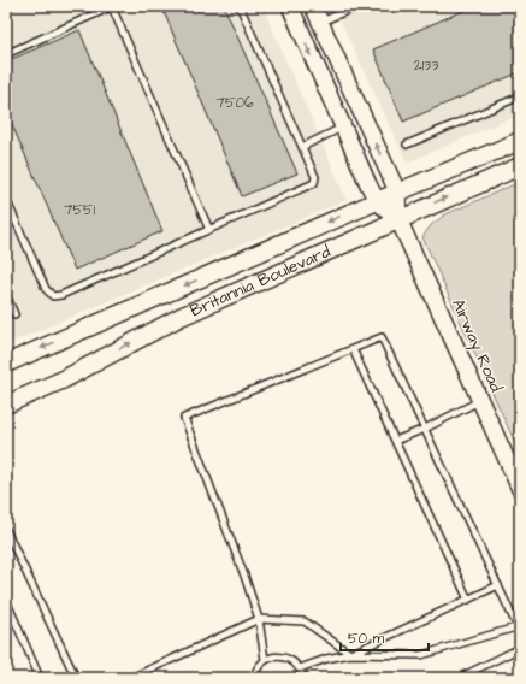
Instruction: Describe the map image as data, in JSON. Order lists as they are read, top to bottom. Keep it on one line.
{"streets":{"main road":["Britannia Boulevard"],"street":["Airway Road"]},"crossings":[["Britannia Boulevard","Airway Road"]],"house_numbers":["2133","7506","7551"],"scale_bar":"50 m"}
